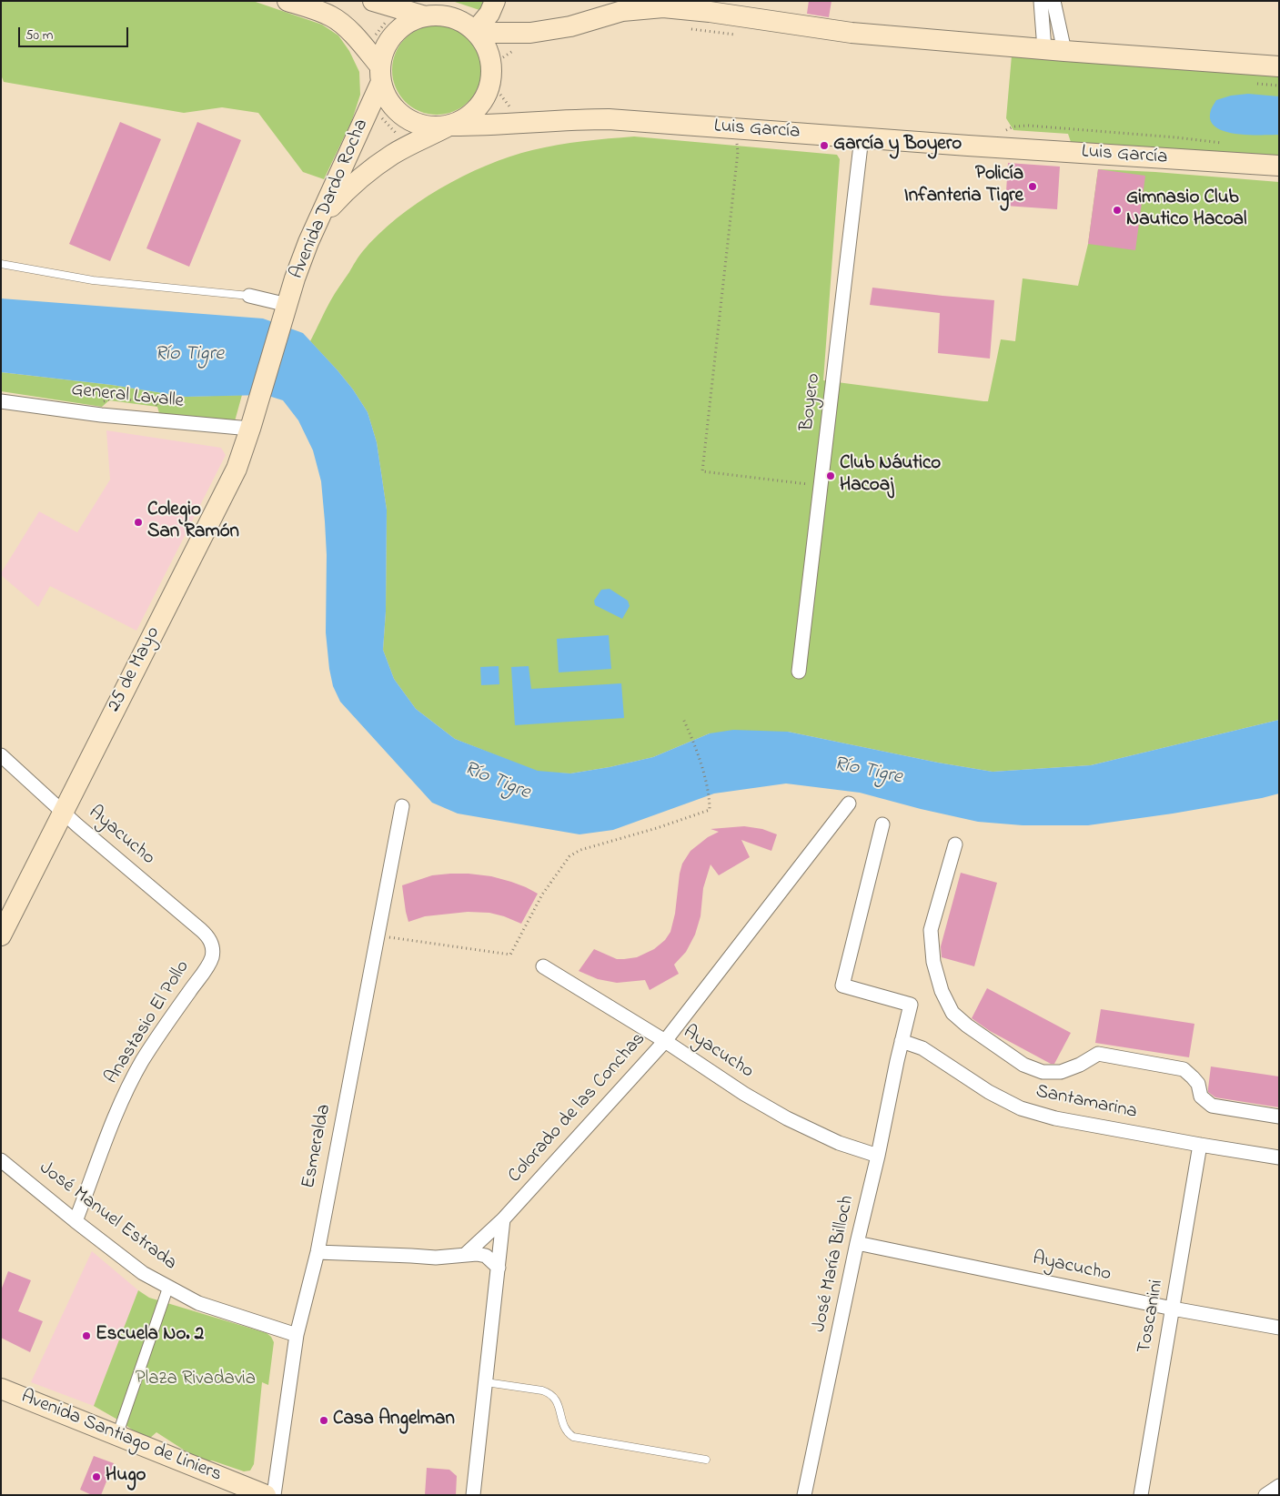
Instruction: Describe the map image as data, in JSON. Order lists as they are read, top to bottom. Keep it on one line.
{"streets":{"main road":["Luis García","Avenida Dardo Rocha","25 de Mayo","Avenida Santiago de Liniers"],"street":["General Lavalle","Boyero","Ayacucho","Anastasio El Pollo","Santamarina","Colorado de las Conchas","Esmeralda","José Manuel Estrada","José María Billoch","Toscanini"]},"crossings":[["Luis García","Avenida Dardo Rocha"],["Luis García","Boyero"],["Avenida Dardo Rocha","25 de Mayo"],["General Lavalle","25 de Mayo"],["25 de Mayo","Ayacucho"],["Ayacucho","Anastasio El Pollo"],["Ayacucho","Colorado de las Conchas"],["Ayacucho","José María Billoch"],["Ayacucho","Toscanini"],["Anastasio El Pollo","José Manuel Estrada"],["Santamarina","José María Billoch"],["Santamarina","Toscanini"],["Esmeralda","José Manuel Estrada"]],"water":["Río Tigre"],"parks":["Plaza Rivadavia"],"places":["García y Boyero","Policía Infanteria Tigre","Gimnasio Club Nautico Hacoal","Club Náutico Hacoaj","Colegio San Ramón","Escuela No. 2","Casa Angelman","Hugo"],"scale_bar":"50 m"}
